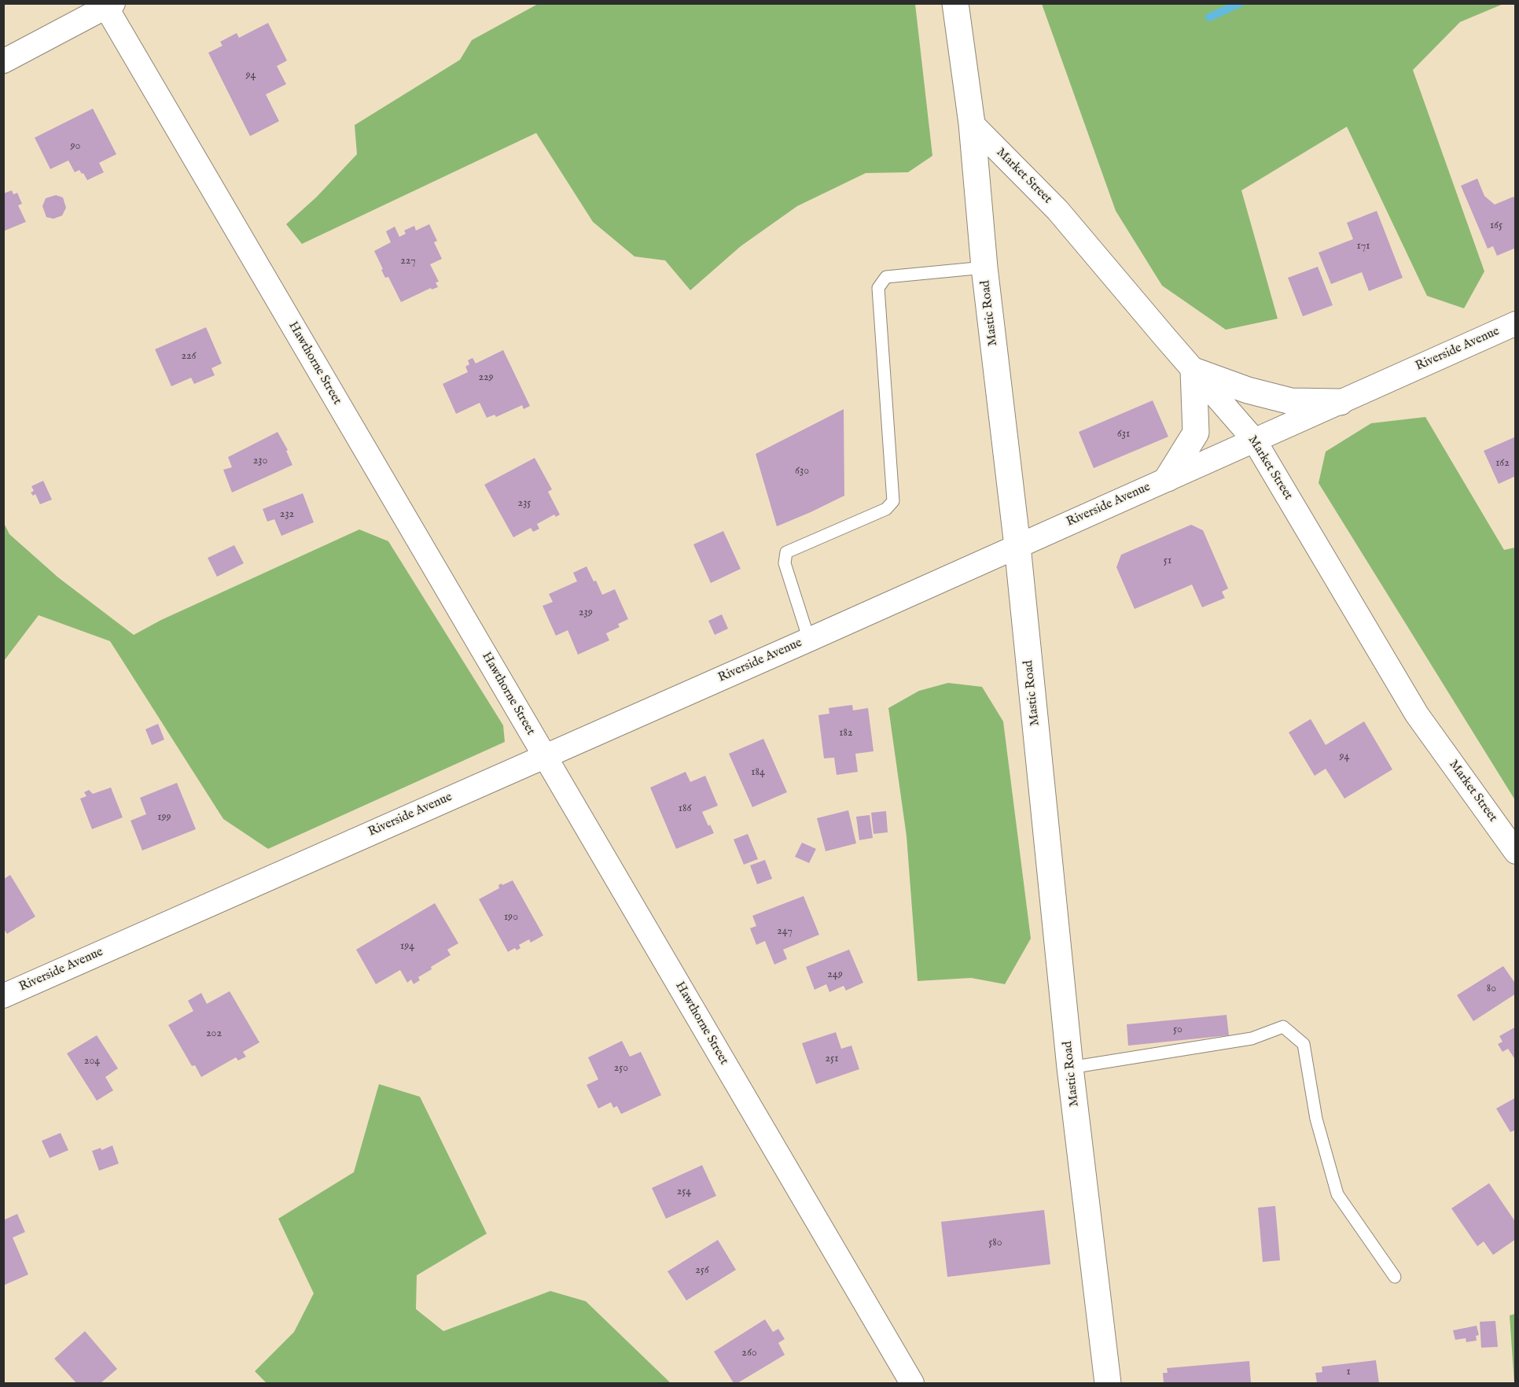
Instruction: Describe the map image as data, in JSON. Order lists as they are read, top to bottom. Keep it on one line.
{"streets":{"main road":["Mastic Road"],"street":["Market Street","Riverside Avenue","Hawthorne Street"]},"crossings":[["Market Street","Mastic Road"],["Market Street","Riverside Avenue"],["Mastic Road","Riverside Avenue"],["Riverside Avenue","Hawthorne Street"]],"house_numbers":["94","90","165","171","227","226","229","631","230","162","630","235","232","51","239","182","94","184","186","199","190","247","194","249","80","50","202","251","204","250","254","580","256","260","1"]}
